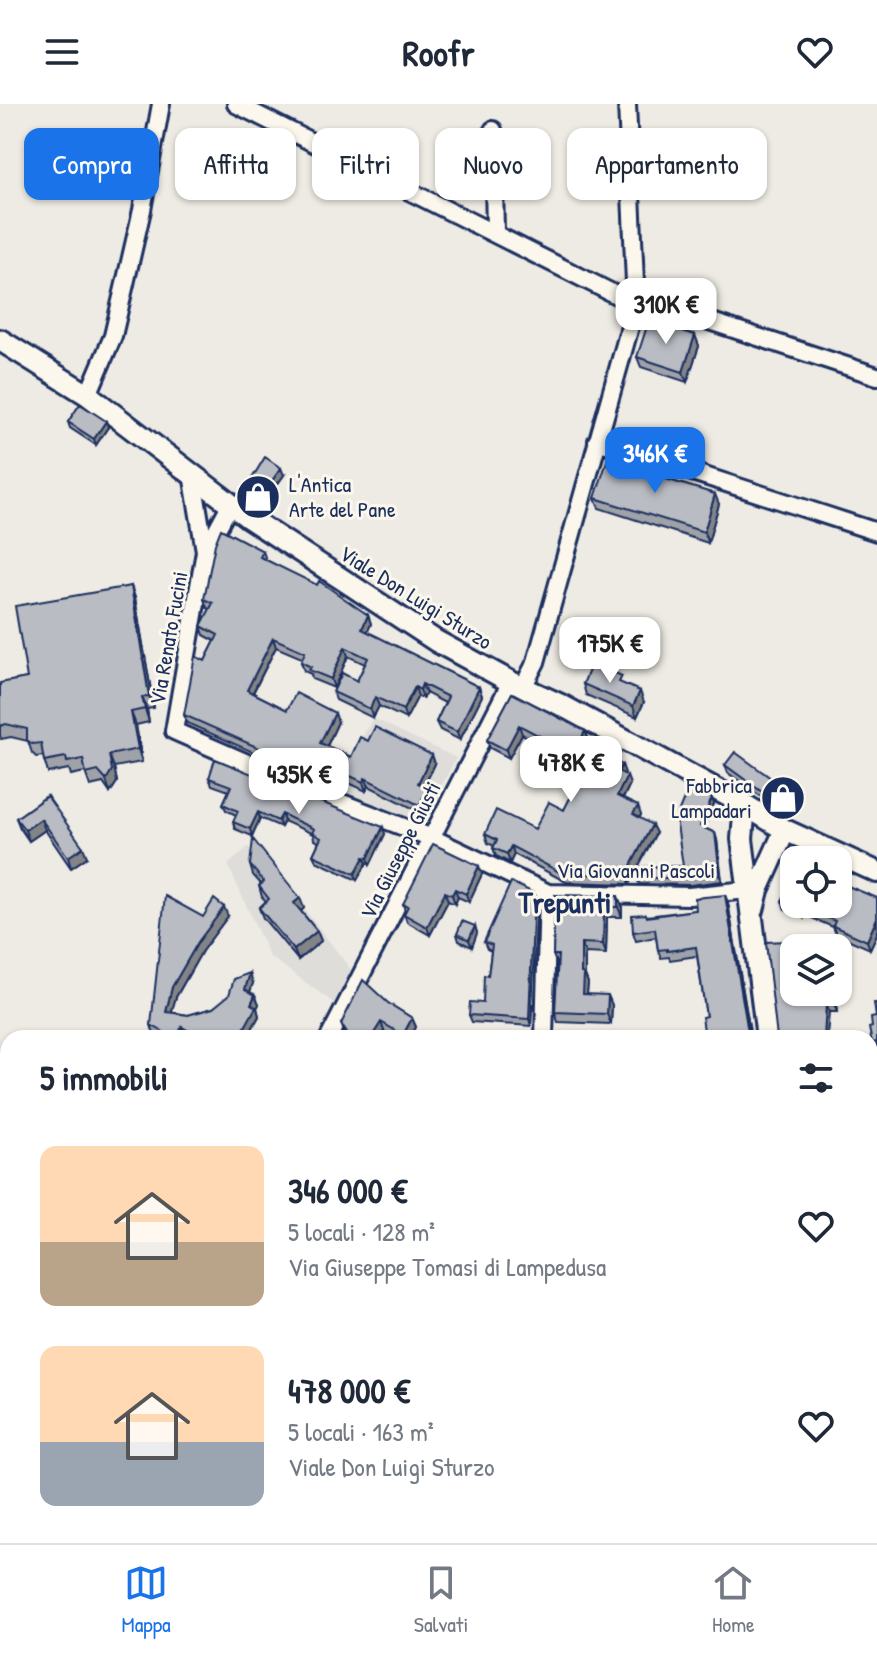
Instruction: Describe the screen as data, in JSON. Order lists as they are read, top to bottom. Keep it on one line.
{"streets":{"main road":["Viale Don Luigi Sturzo"],"street":["Via Renato Fucini","Via Giuseppe Giusti","Via Giovanni Pascoli"]},"crossings":[["Viale Don Luigi Sturzo","Via Renato Fucini"],["Viale Don Luigi Sturzo","Via Giuseppe Giusti"],["Via Renato Fucini","Via Giovanni Pascoli"],["Via Giuseppe Giusti","Via Giovanni Pascoli"]],"districts":["Trepunti"],"places":{"shop":["L'Antica Arte del Pane","Fabbrica Lampadari"]},"page":{"header":"Roofr","chip":["Compra","Affitta","Filtri","Nuovo","Appartamento"],"price":["310K €","346K €","175K €","478K €","435K €"],"heading":"5 immobili","list":[{"name":"346 000 €","note":"5 locali · 128 m² · Via Giuseppe Tomasi di Lampedusa"},{"name":"478 000 €","note":"5 locali · 163 m² · Viale Don Luigi Sturzo"}],"tabs":["Mappa","Salvati","Home"]}}
